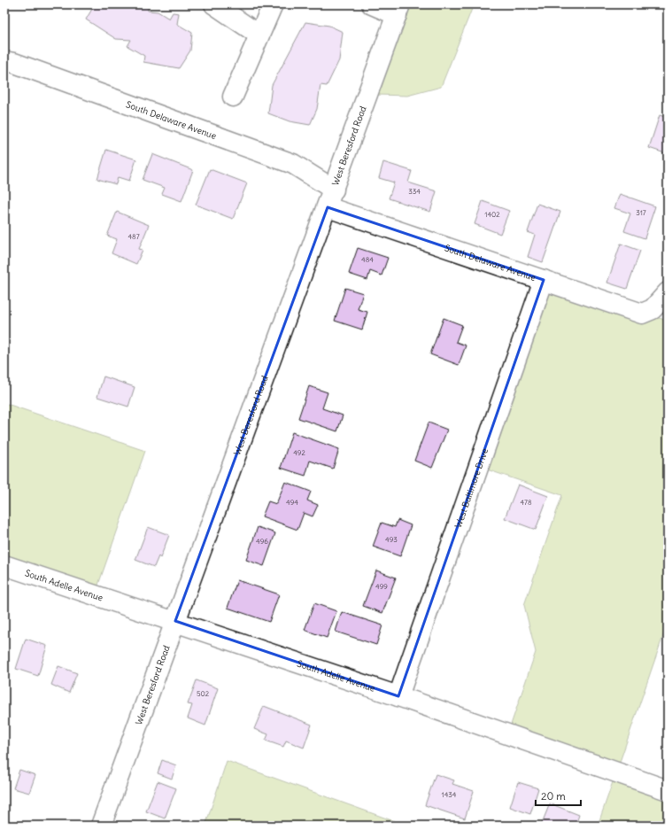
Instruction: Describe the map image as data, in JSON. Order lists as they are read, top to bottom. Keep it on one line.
{"streets":{"street":["South Delaware Avenue","West Beresford Road","West Baltimore Drive","South Adelle Avenue"]},"crossings":[["South Delaware Avenue","West Beresford Road"],["South Delaware Avenue","West Baltimore Drive"],["West Beresford Road","South Adelle Avenue"],["West Baltimore Drive","South Adelle Avenue"]],"house_numbers":["334","317","1402","487","484","492","494","478","493","496","499","502","1434"],"scale_bar":"20 m"}
